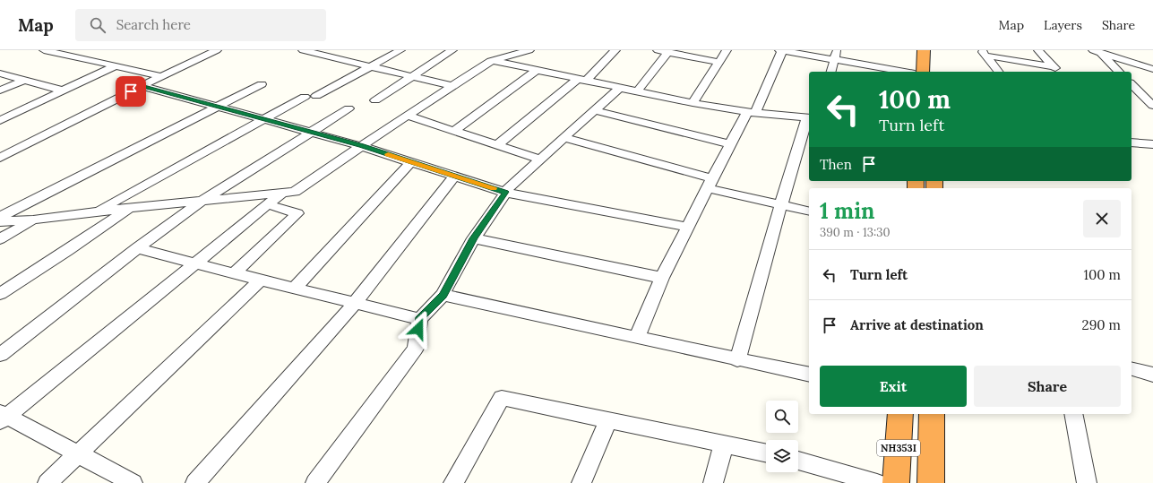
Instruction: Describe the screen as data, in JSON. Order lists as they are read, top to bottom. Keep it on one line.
{"streets":{"highway":["NH353I"]},"page":{"header":"Map","search":"Search here","nav":["Map","Layers","Share"],"turn":["100 m","Turn left"],"then":"Then","heading":["1 min","390 m · 13:30"],"list":[{"name":"Turn left","value":"100 m"},{"name":"Arrive at destination","value":"290 m"}],"buttons":["Exit","Share"]}}
